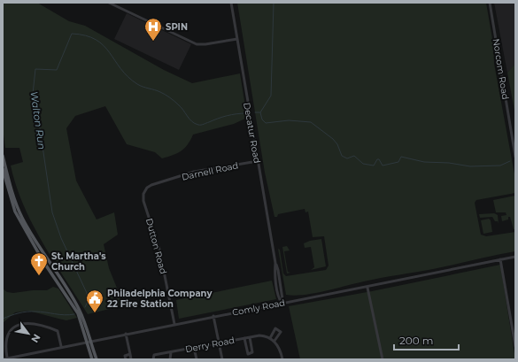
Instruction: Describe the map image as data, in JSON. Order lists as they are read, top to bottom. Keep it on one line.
{"streets":{"street":["Norcom Road","Decatur Road","Darnell Road","Dutton Road","Comly Road","Derry Road"]},"crossings":[["Decatur Road","Darnell Road"],["Decatur Road","Comly Road"],["Darnell Road","Dutton Road"],["Dutton Road","Comly Road"]],"water":["Walton Run"],"places":{"hospital":["SPIN"],"church":["St. Martha's Church"],"public building":["Philadelphia Company 22 Fire Station"]},"scale_bar":"200 m","north":"bottom right"}
